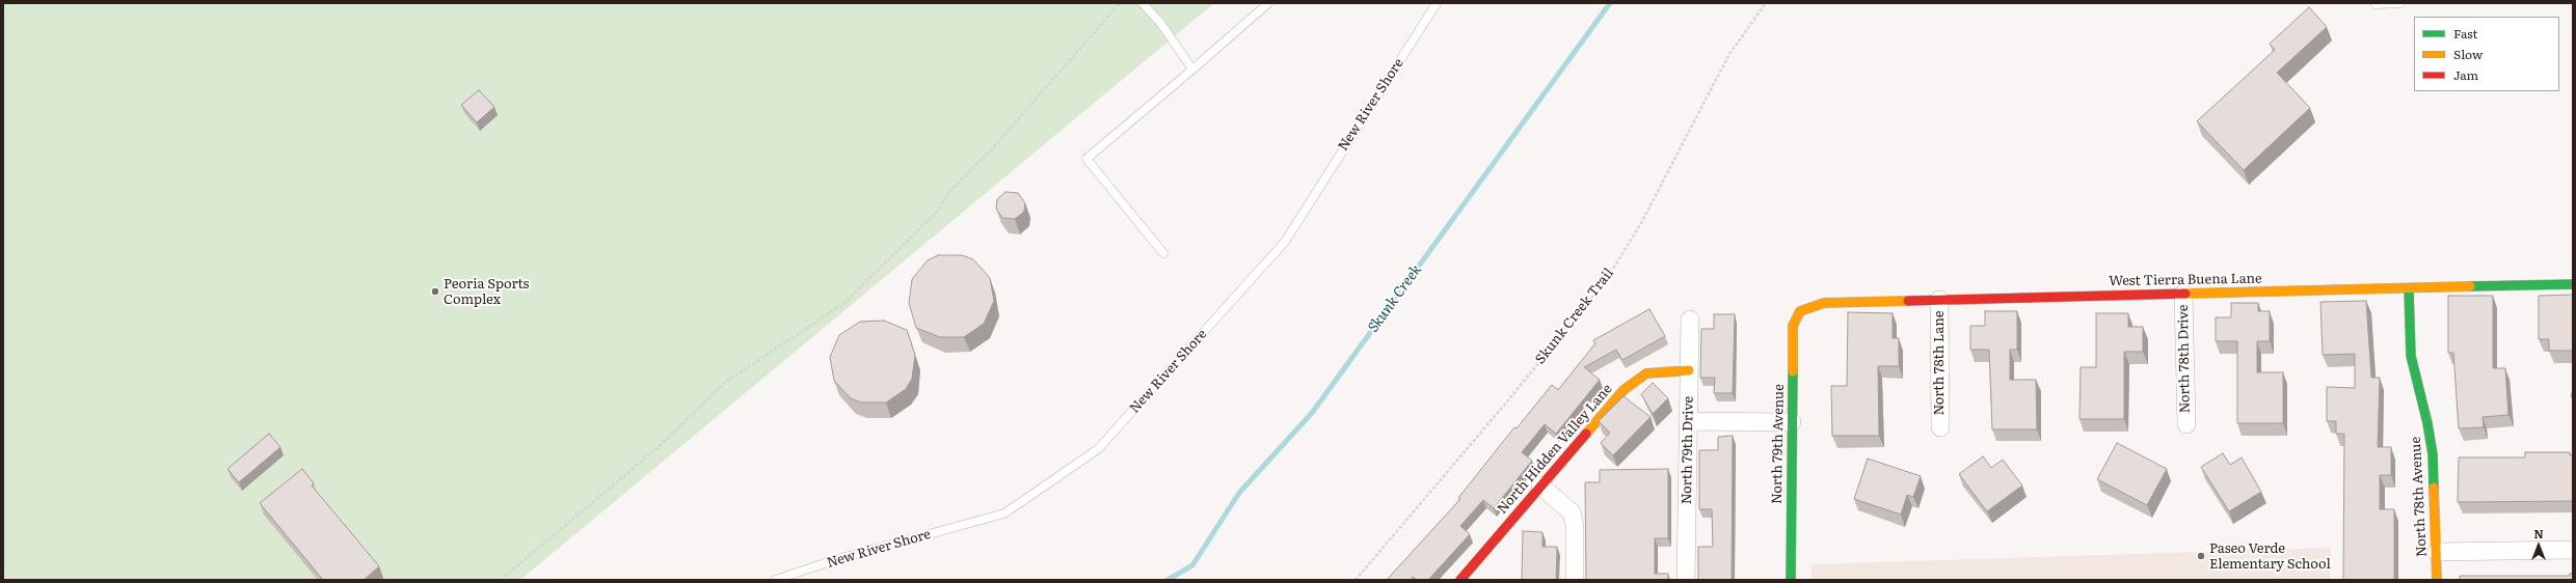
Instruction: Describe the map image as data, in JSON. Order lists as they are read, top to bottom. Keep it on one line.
{"streets":{"street":["West Tierra Buena Lane","North 78th Drive","North 78th Lane","North 79th Avenue","North Hidden Valley Lane","North 79th Drive","North 78th Avenue"],"lane":["New River Shore"],"path":["Skunk Creek Trail"]},"crossings":[["West Tierra Buena Lane","North 78th Drive"],["West Tierra Buena Lane","North 78th Lane"],["West Tierra Buena Lane","North 79th Avenue"],["West Tierra Buena Lane","North 78th Avenue"],["North Hidden Valley Lane","North 79th Drive"]],"water":["Skunk Creek"],"places":["Peoria Sports Complex","Paseo Verde Elementary School"],"legend":["Fast","Slow","Jam"],"north":"top"}
